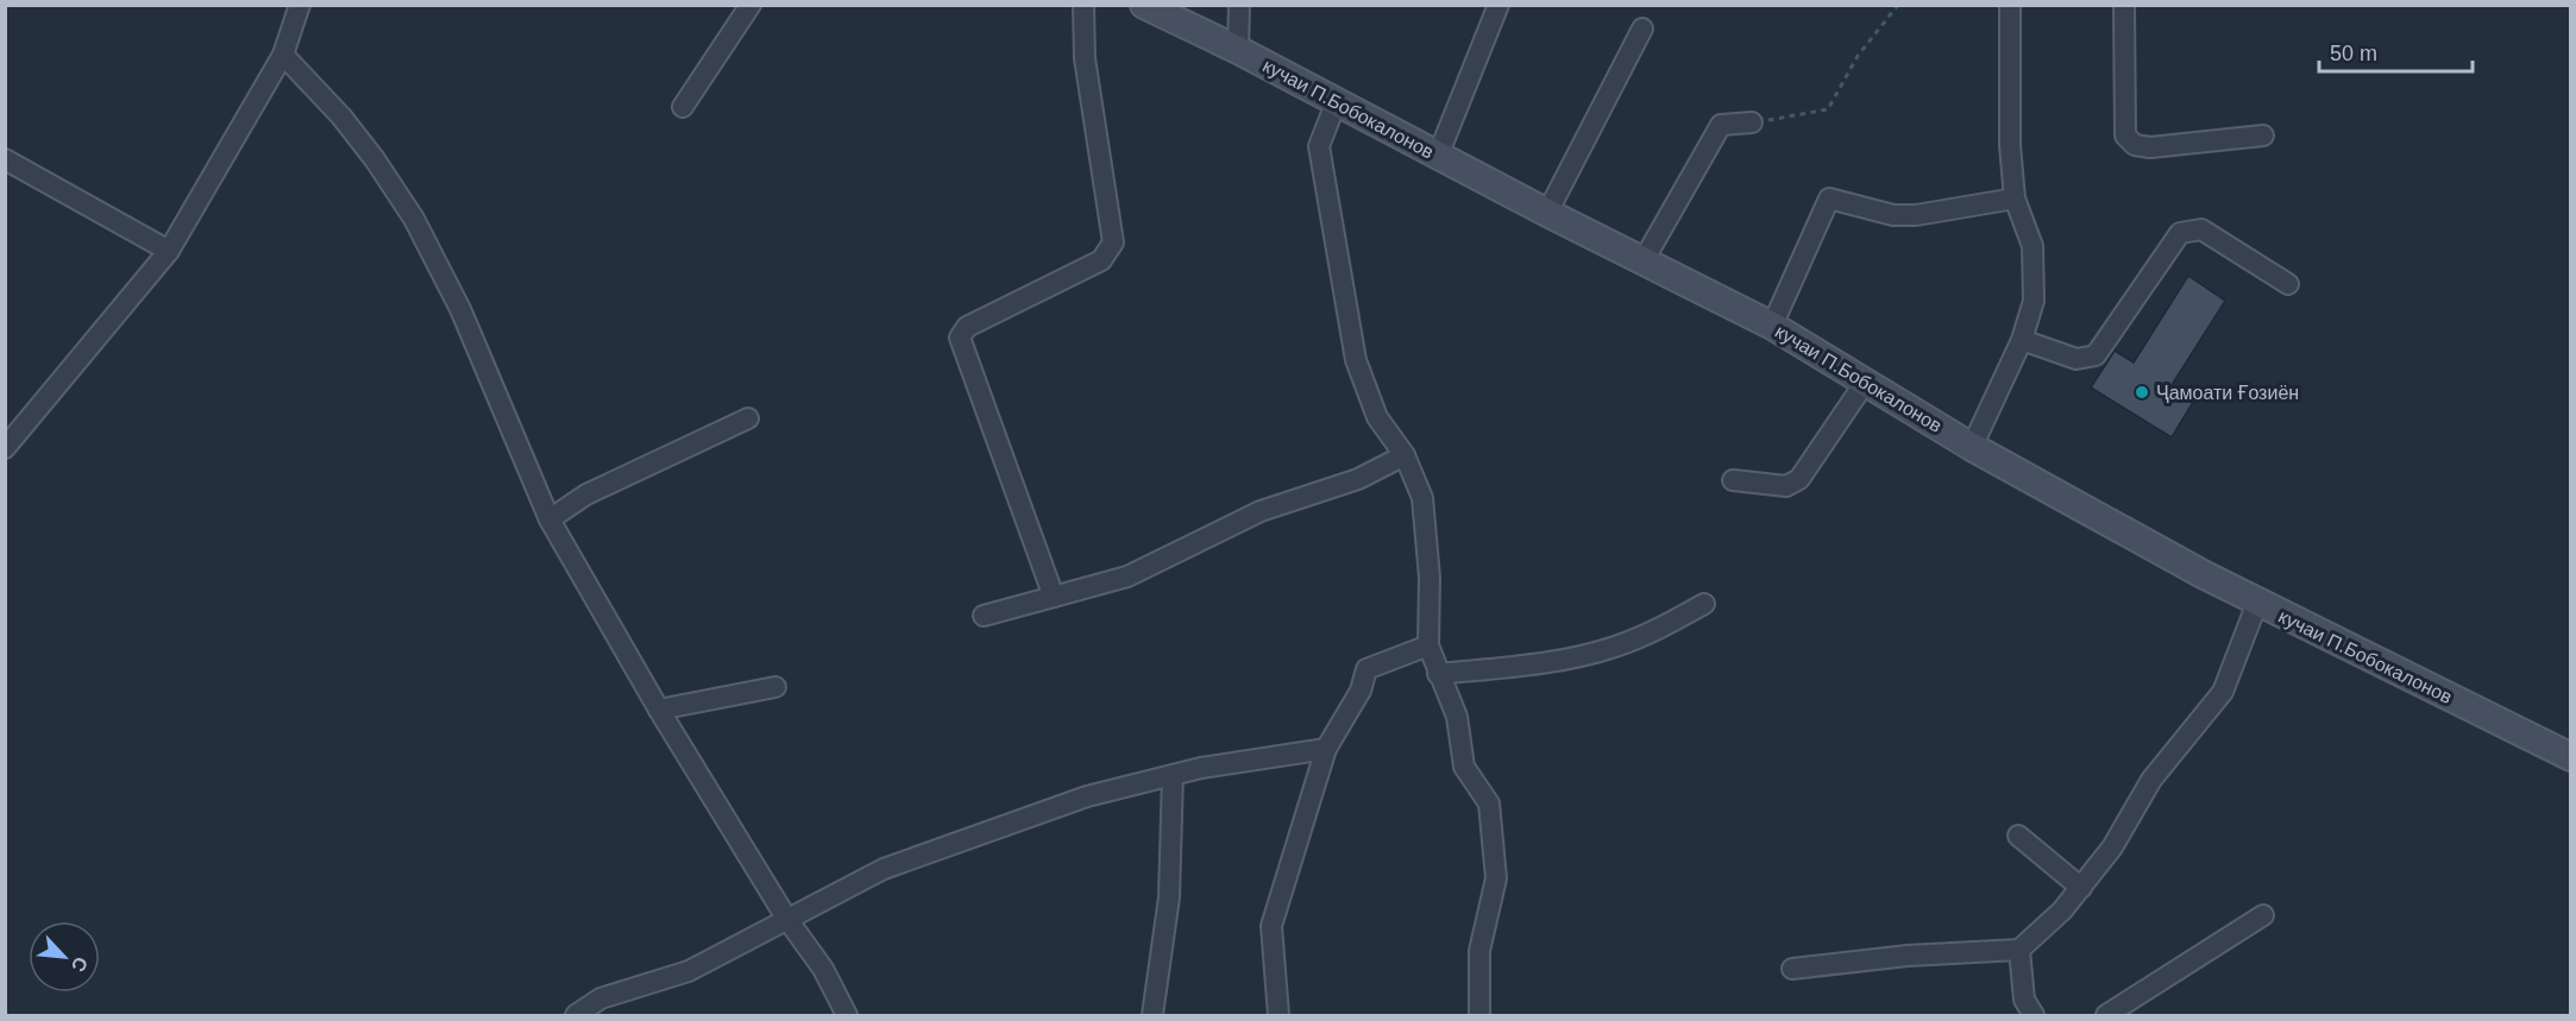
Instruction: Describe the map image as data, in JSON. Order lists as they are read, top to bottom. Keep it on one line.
{"streets":{"main road":["кучаи П.Бобокалонов"]},"places":["Ҷамоати Ғозиён"],"scale_bar":"50 m","north":"bottom right"}
